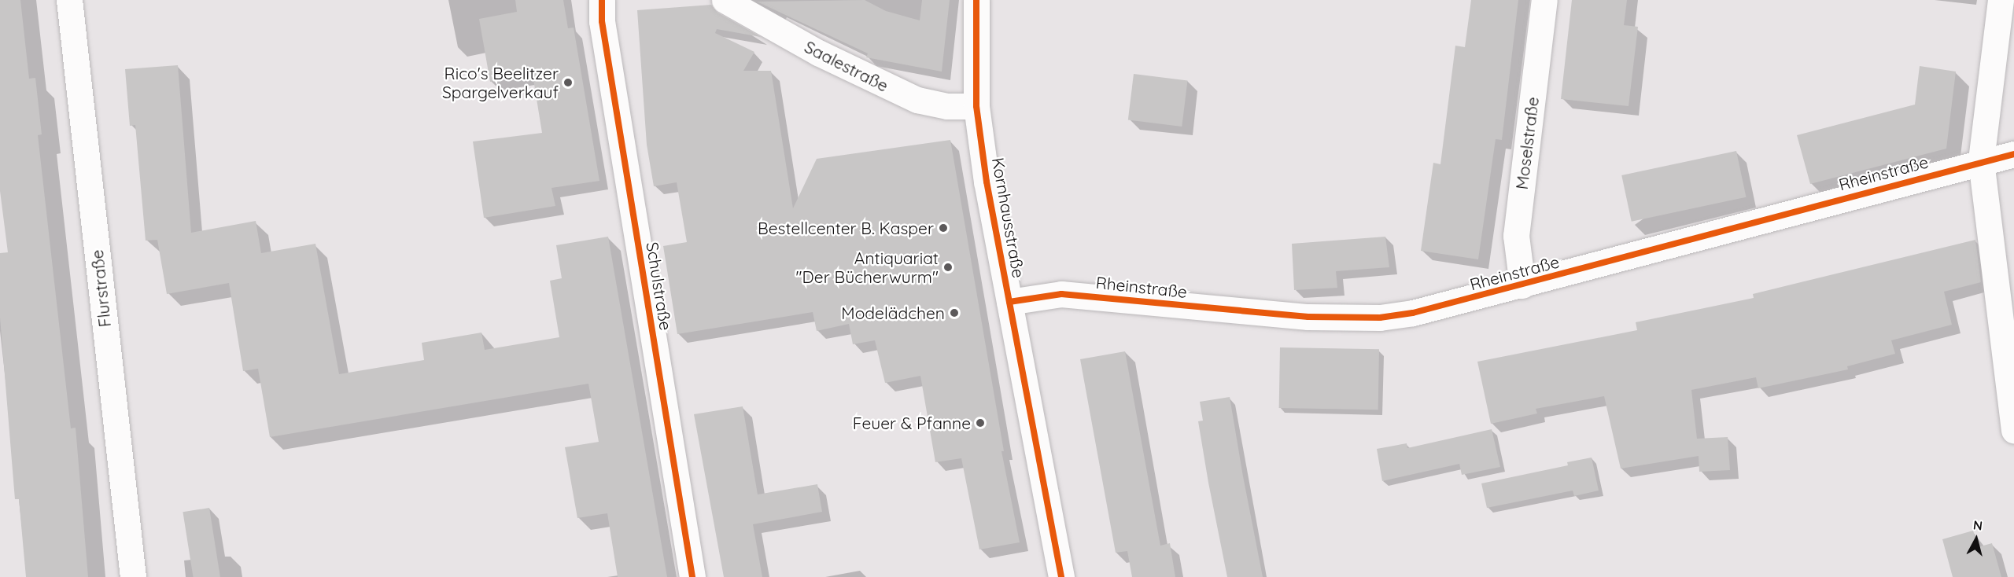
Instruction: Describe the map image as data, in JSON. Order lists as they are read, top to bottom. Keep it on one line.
{"streets":{"street":["Saalestraße","Moselstraße","Rheinstraße","Kornhausstraße","Schulstraße","Flurstraße"]},"crossings":[["Saalestraße","Kornhausstraße"],["Moselstraße","Rheinstraße"],["Rheinstraße","Kornhausstraße"]],"places":["Rico's Beelitzer Spargelverkauf","Bestellcenter B. Kasper","Antiquariat \"Der Bücherwurm\"","Modelädchen","Feuer & Pfanne"],"north":"top"}
